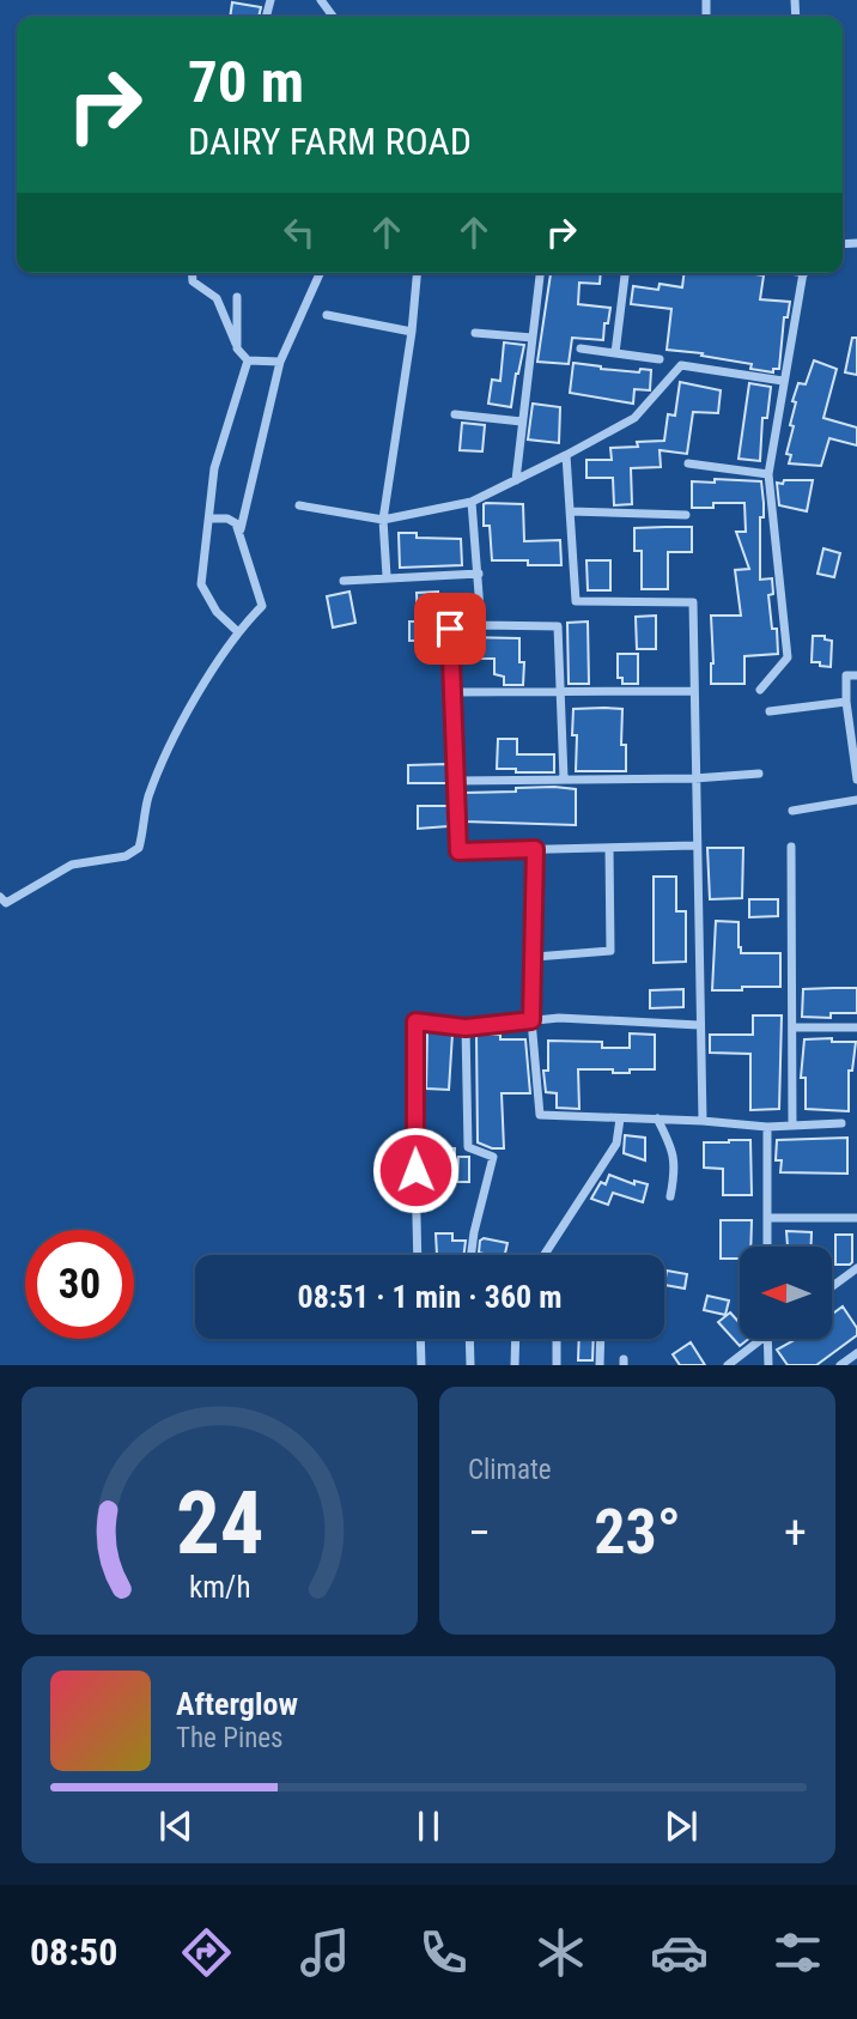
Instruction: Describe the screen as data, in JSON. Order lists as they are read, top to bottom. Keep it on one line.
{"north":"left","page":{"turn":["70 m","DAIRY FARM ROAD"],"limit":"30","trip":"08:51 · 1 min · 360 m","tile":"Climate","heat":["−","23°","+"],"song":["Afterglow","The Pines"],"tabs":"08:50","gauge":["24","km/h"]}}
